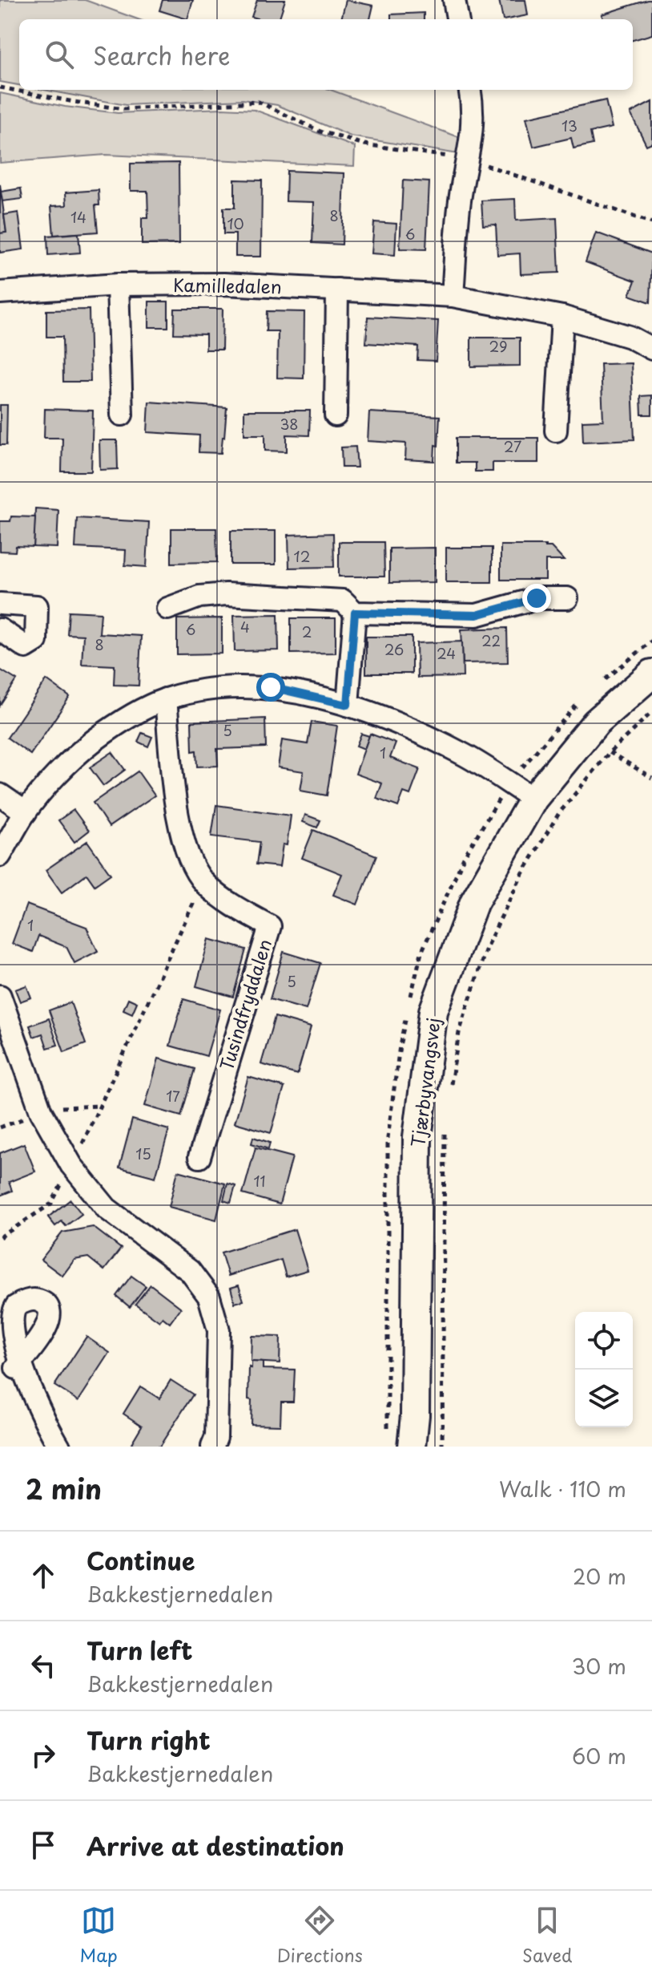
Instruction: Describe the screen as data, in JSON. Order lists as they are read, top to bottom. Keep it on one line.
{"streets":{"street":["Kamilledalen","Tusindfryddalen","Tjærbyvangsvej"]},"house_numbers":["13","8","14","10","6","29","38","27","12","4","6","2","22","8","26","24","5","1","1","5","17","15","11"],"page":{"search":"Search here","heading":["2 min","Walk · 110 m"],"list":[["Continue","Bakkestjernedalen","20 m"],["Turn left","Bakkestjernedalen","30 m"],["Turn right","Bakkestjernedalen","60 m"],"Arrive at destination"],"nav":["Map","Directions","Saved"]}}
